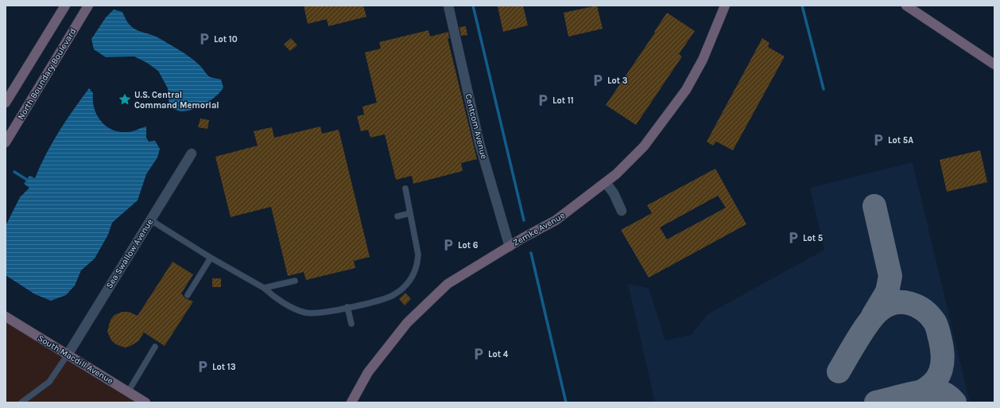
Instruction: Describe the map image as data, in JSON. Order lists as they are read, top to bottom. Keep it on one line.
{"streets":{"street":["North Boundary Boulevard","Centcom Avenue","Zemke Avenue","Sea Swallow Avenue","South Macdill Avenue"]},"crossings":[["Centcom Avenue","Zemke Avenue"],["Sea Swallow Avenue","South Macdill Avenue"]],"places":{"parking":["Lot 10","Lot 3","Lot 11","Lot 5A","Lot 5","Lot 6","Lot 4","Lot 13"],"place":["U.S. Central Command Memorial"]}}
